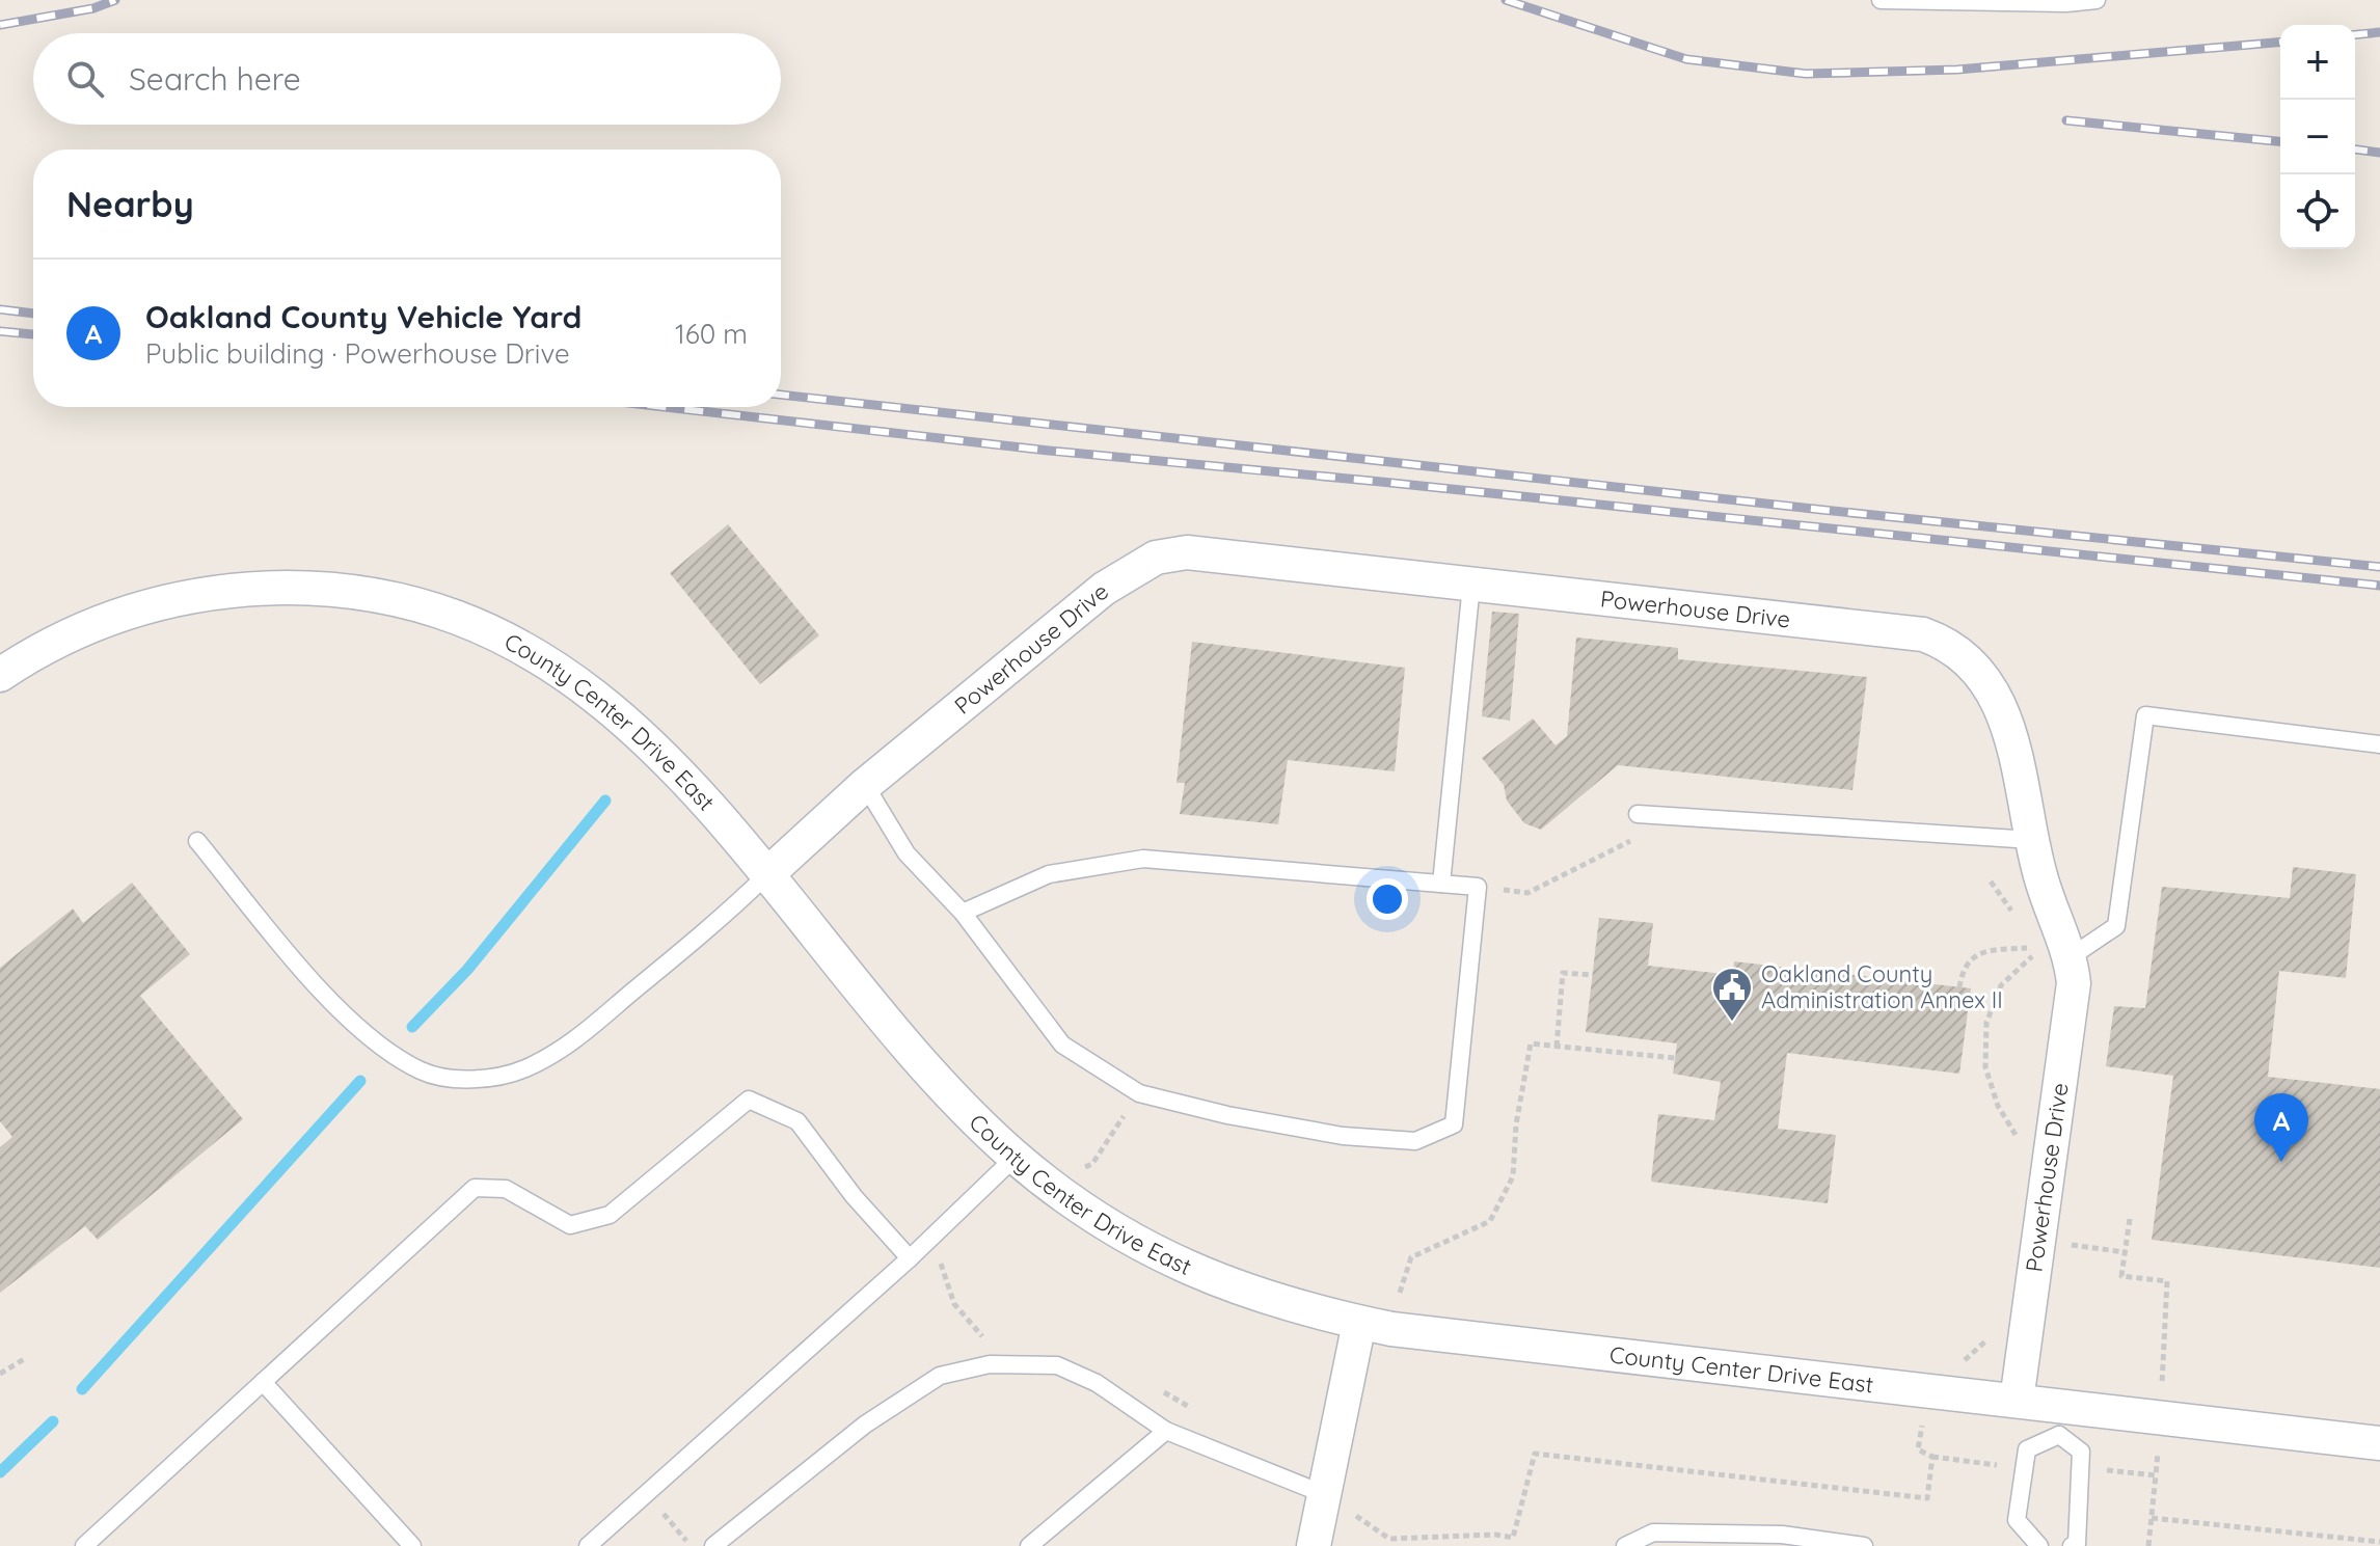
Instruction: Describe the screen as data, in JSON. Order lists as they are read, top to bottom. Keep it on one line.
{"streets":{"street":["Powerhouse Drive","County Center Drive East"]},"crossings":[["Powerhouse Drive","County Center Drive East"]],"places":{"public building":["Oakland County Administration Annex II"]},"page":{"map_buttons":["+","−"],"search":"Search here","heading":"Nearby","list":[{"mark":"A","name":"Oakland County Vehicle Yard","note":"Public building · Powerhouse Drive","value":"160 m"}],"pins":"A"}}
